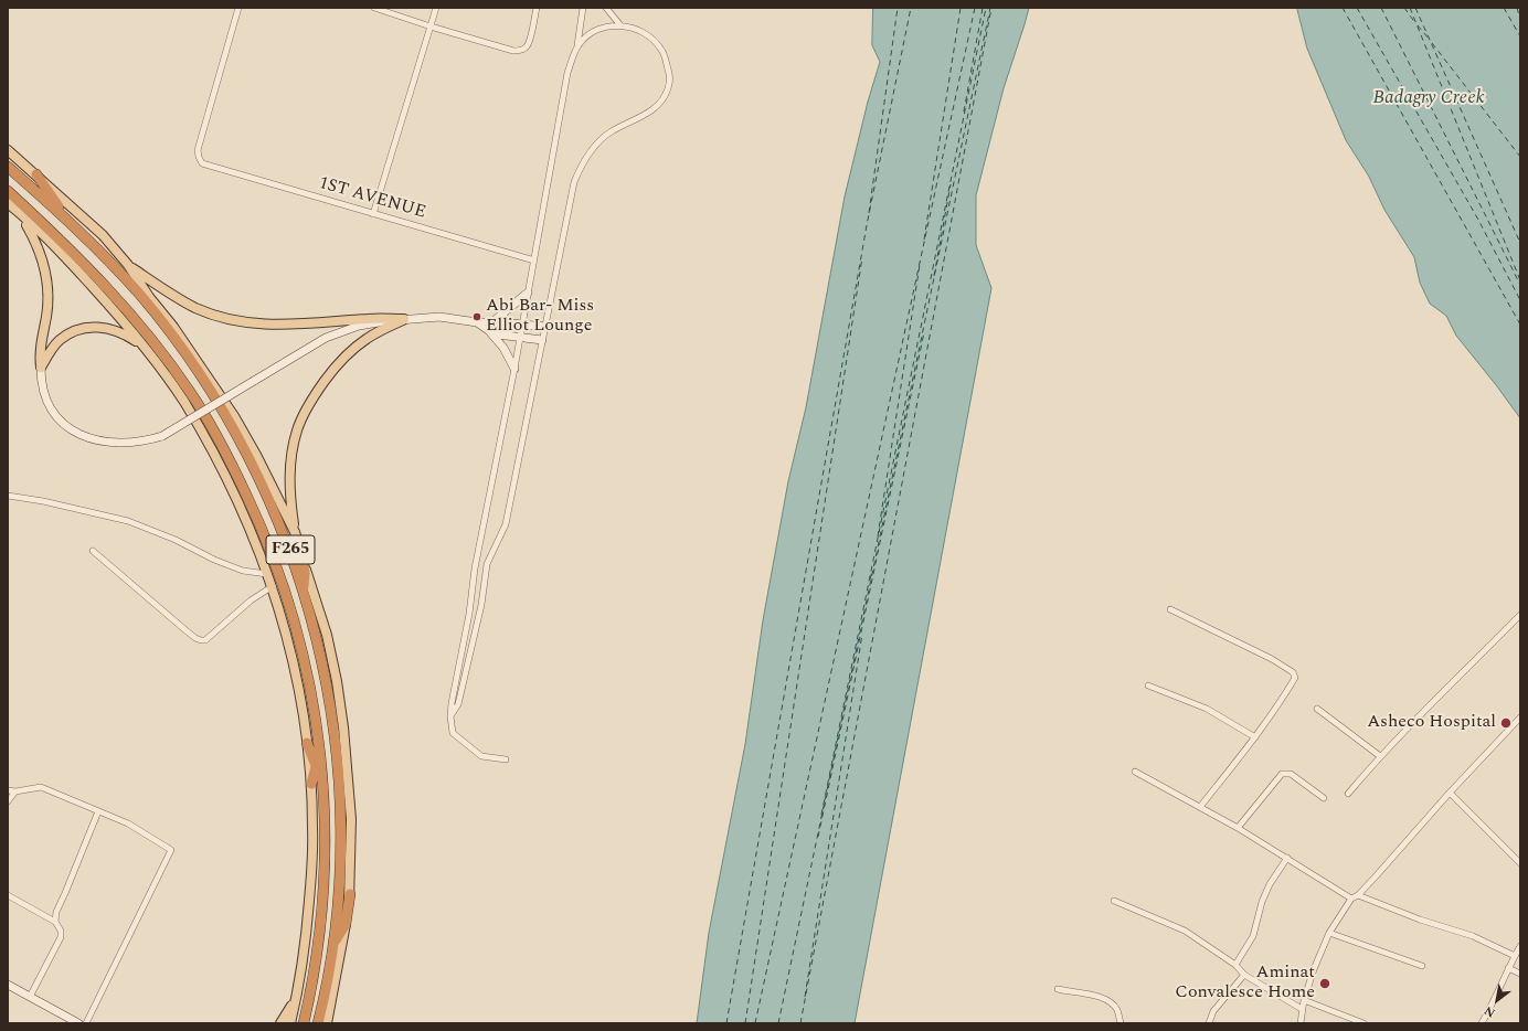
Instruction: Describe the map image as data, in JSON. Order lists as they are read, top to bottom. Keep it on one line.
{"streets":{"highway":["F265"],"street":["1ST AVENUE"]},"water":["Badagry Creek"],"places":["Abi Bar- Miss Elliot Lounge","Asheco Hospital","Aminat Convalesce Home"],"north":"bottom left"}
